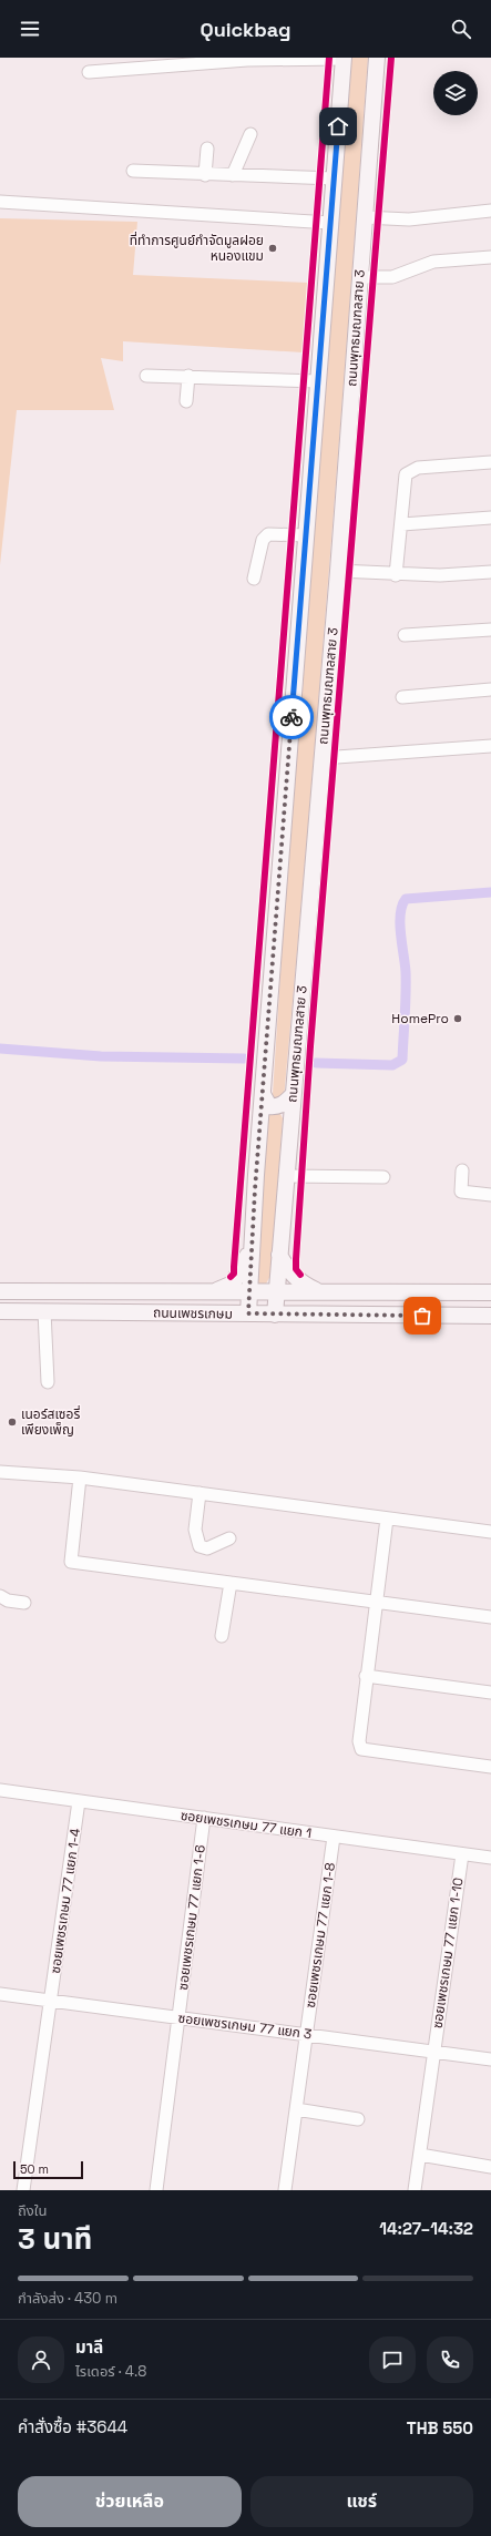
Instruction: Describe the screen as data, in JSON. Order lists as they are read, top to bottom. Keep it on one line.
{"streets":{"main road":["ถนนพุทธมณฑลสาย 3","ถนนเพชรเกษม"],"street":["ซอยเพชรเกษม 77 แยก 1","ซอยเพชรเกษม 77 แยก 1-4","ซอยเพชรเกษม 77 แยก 1-6","ซอยเพชรเกษม 77 แยก 1-8","ซอยเพชรเกษม 77 แยก 1-10","ซอยเพชรเกษม 77 แยก 3"]},"crossings":[["ถนนพุทธมณฑลสาย 3","ถนนเพชรเกษม"],["ซอยเพชรเกษม 77 แยก 1","ซอยเพชรเกษม 77 แยก 1-4"],["ซอยเพชรเกษม 77 แยก 1","ซอยเพชรเกษม 77 แยก 1-6"],["ซอยเพชรเกษม 77 แยก 1","ซอยเพชรเกษม 77 แยก 1-8"],["ซอยเพชรเกษม 77 แยก 1","ซอยเพชรเกษม 77 แยก 1-10"],["ซอยเพชรเกษม 77 แยก 1-4","ซอยเพชรเกษม 77 แยก 3"],["ซอยเพชรเกษม 77 แยก 1-6","ซอยเพชรเกษม 77 แยก 3"],["ซอยเพชรเกษม 77 แยก 1-8","ซอยเพชรเกษม 77 แยก 3"],["ซอยเพชรเกษม 77 แยก 1-10","ซอยเพชรเกษม 77 แยก 3"]],"places":["ที่ทำการศูนย์กำจัดมูลฝอย หนองแขม","HomePro","เนอร์สเซอรี่ เพียงเพ็ญ"],"scale_bar":"50 m","page":{"header":"Quickbag","scale":"50 m","heading":["3 นาที","ถึงใน","14:27–14:32"],"panel":["มาลี","ไรเดอร์ · 4.8","คำสั่งซื้อ #3644","THB 550"],"bar":"กำลังส่ง · 430 m","buttons":["ช่วยเหลือ","แชร์"]}}
